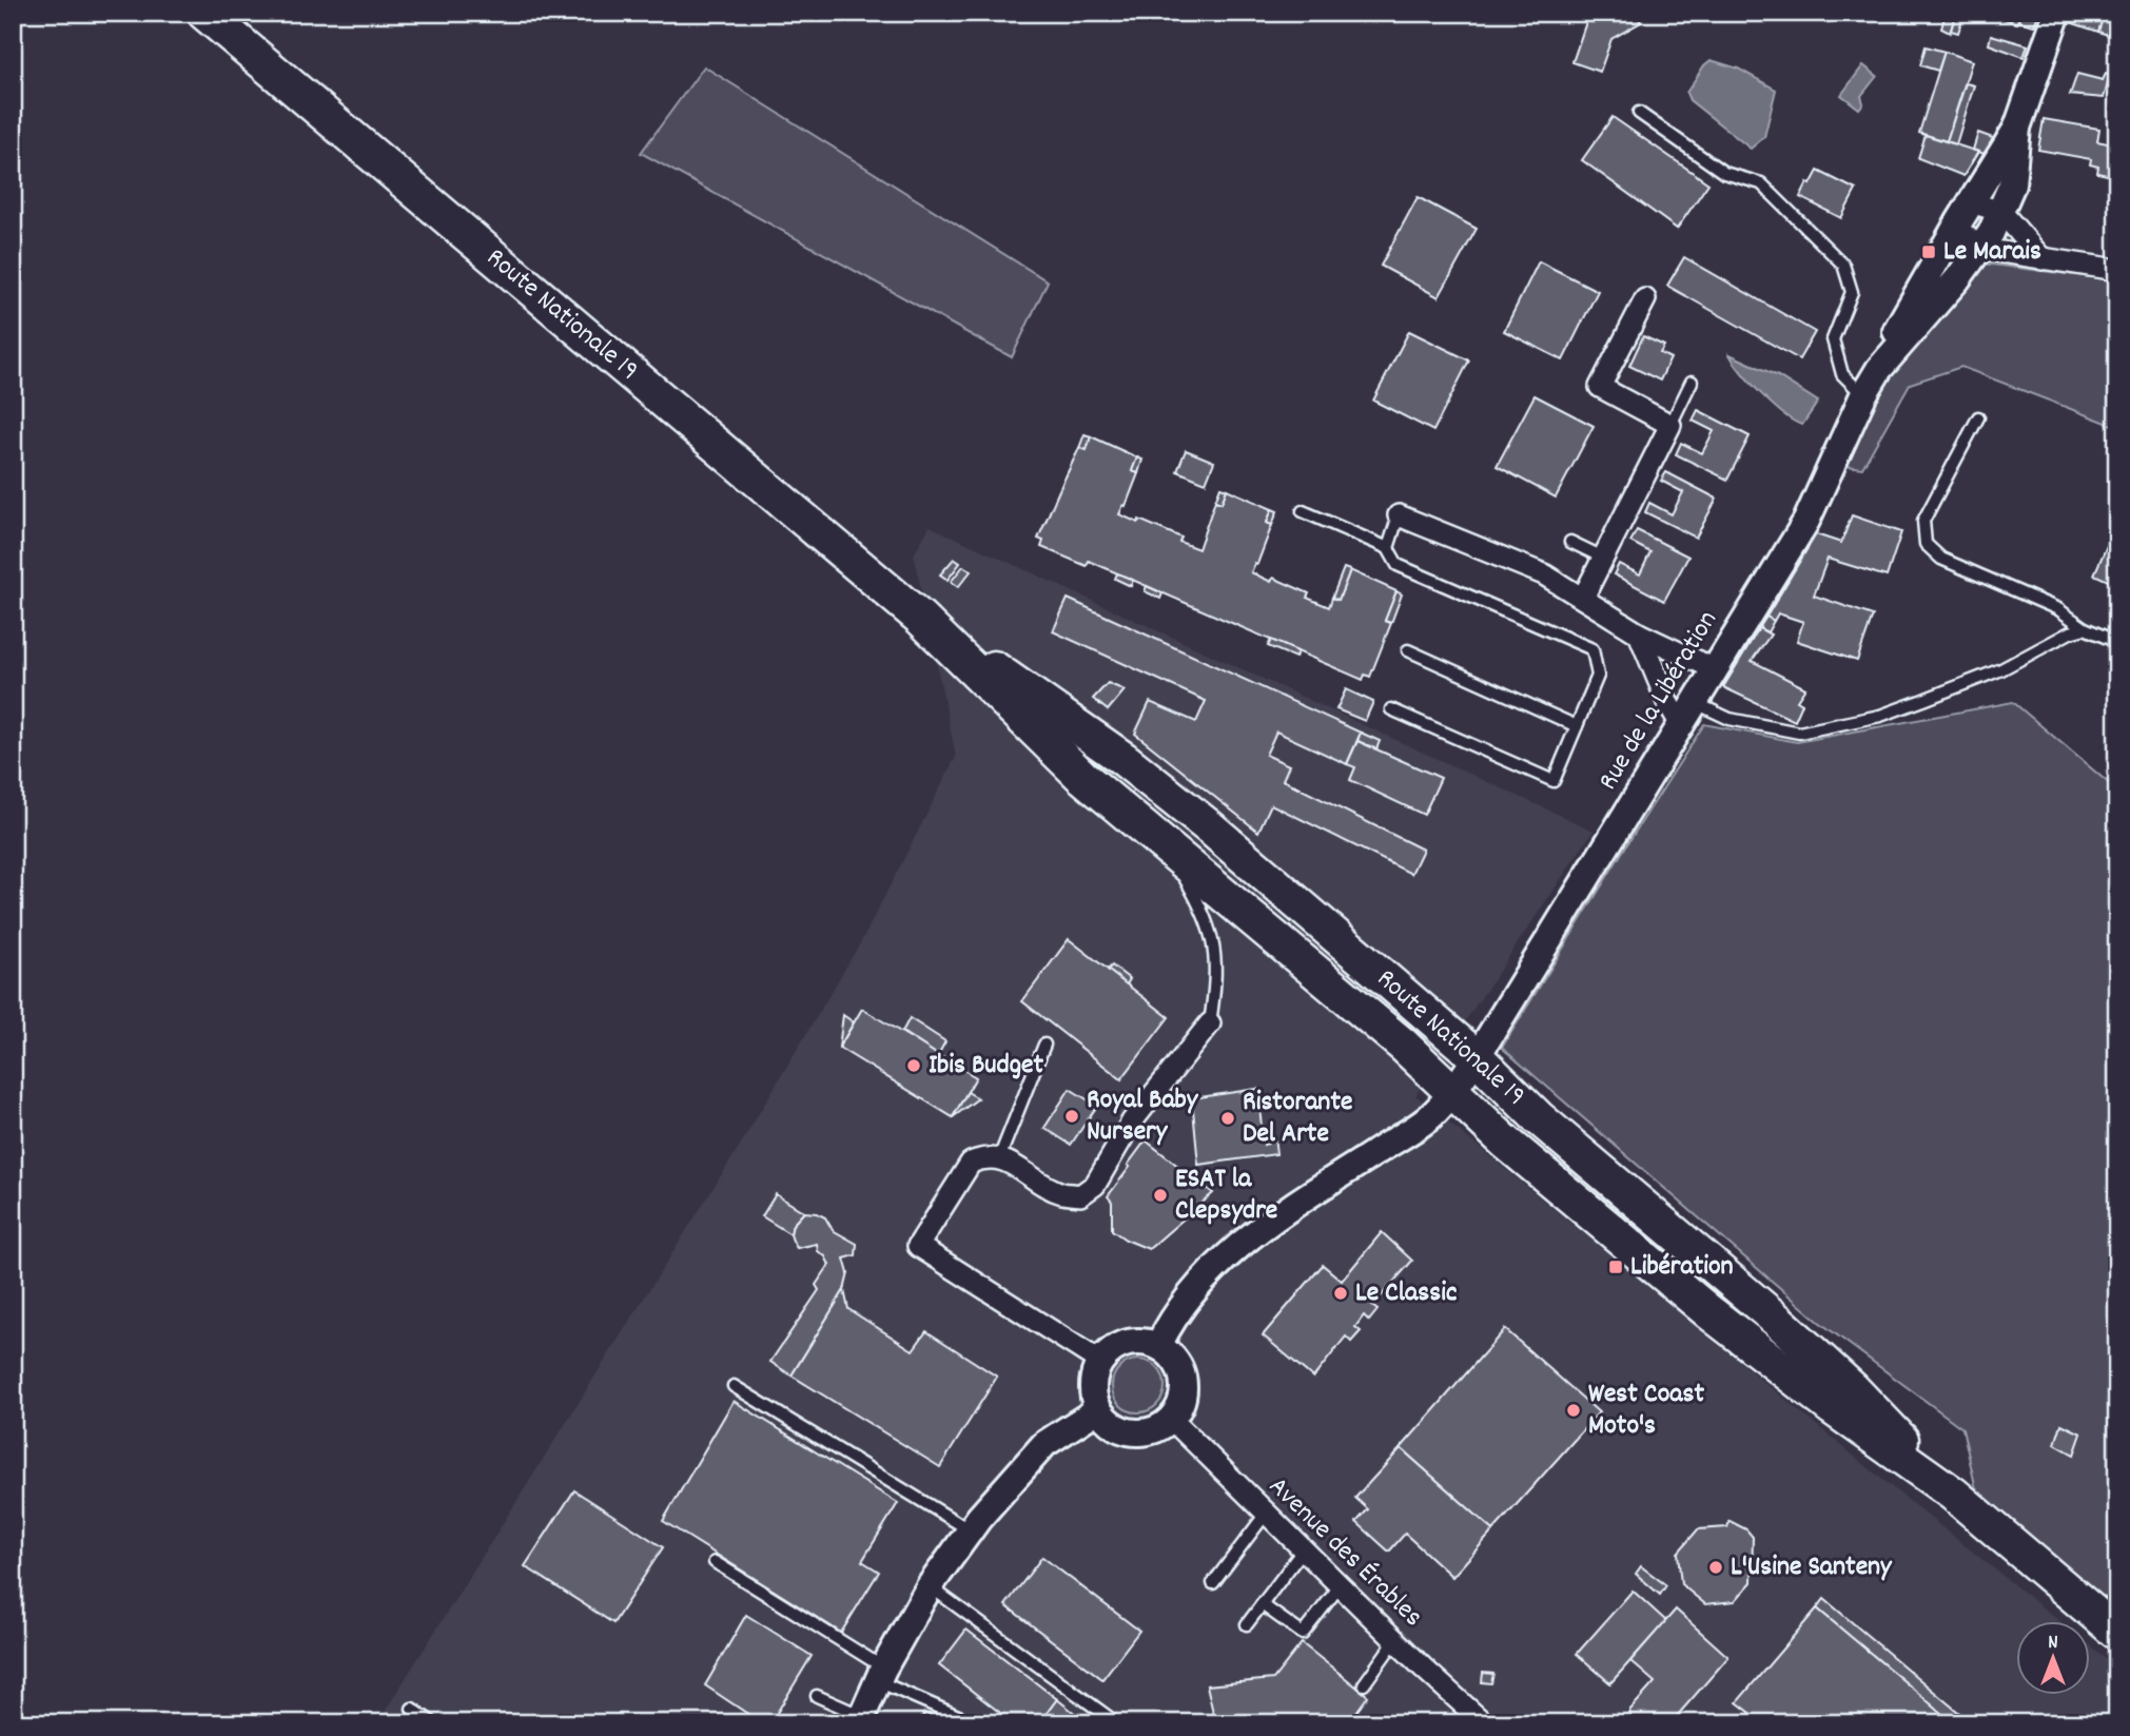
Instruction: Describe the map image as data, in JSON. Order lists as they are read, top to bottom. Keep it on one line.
{"streets":{"main road":["Route Nationale 19"],"street":["Rue de la Libération","Avenue des Érables"]},"crossings":[["Route Nationale 19","Rue de la Libération"],["Rue de la Libération","Avenue des Érables"]],"places":{"transit":["Le Marais","Libération"],"other":["Ibis Budget","Royal Baby Nursery","Ristorante Del Arte","ESAT la Clepsydre","Le Classic","West Coast Moto's","L'Usine Santeny"]},"north":"top"}
